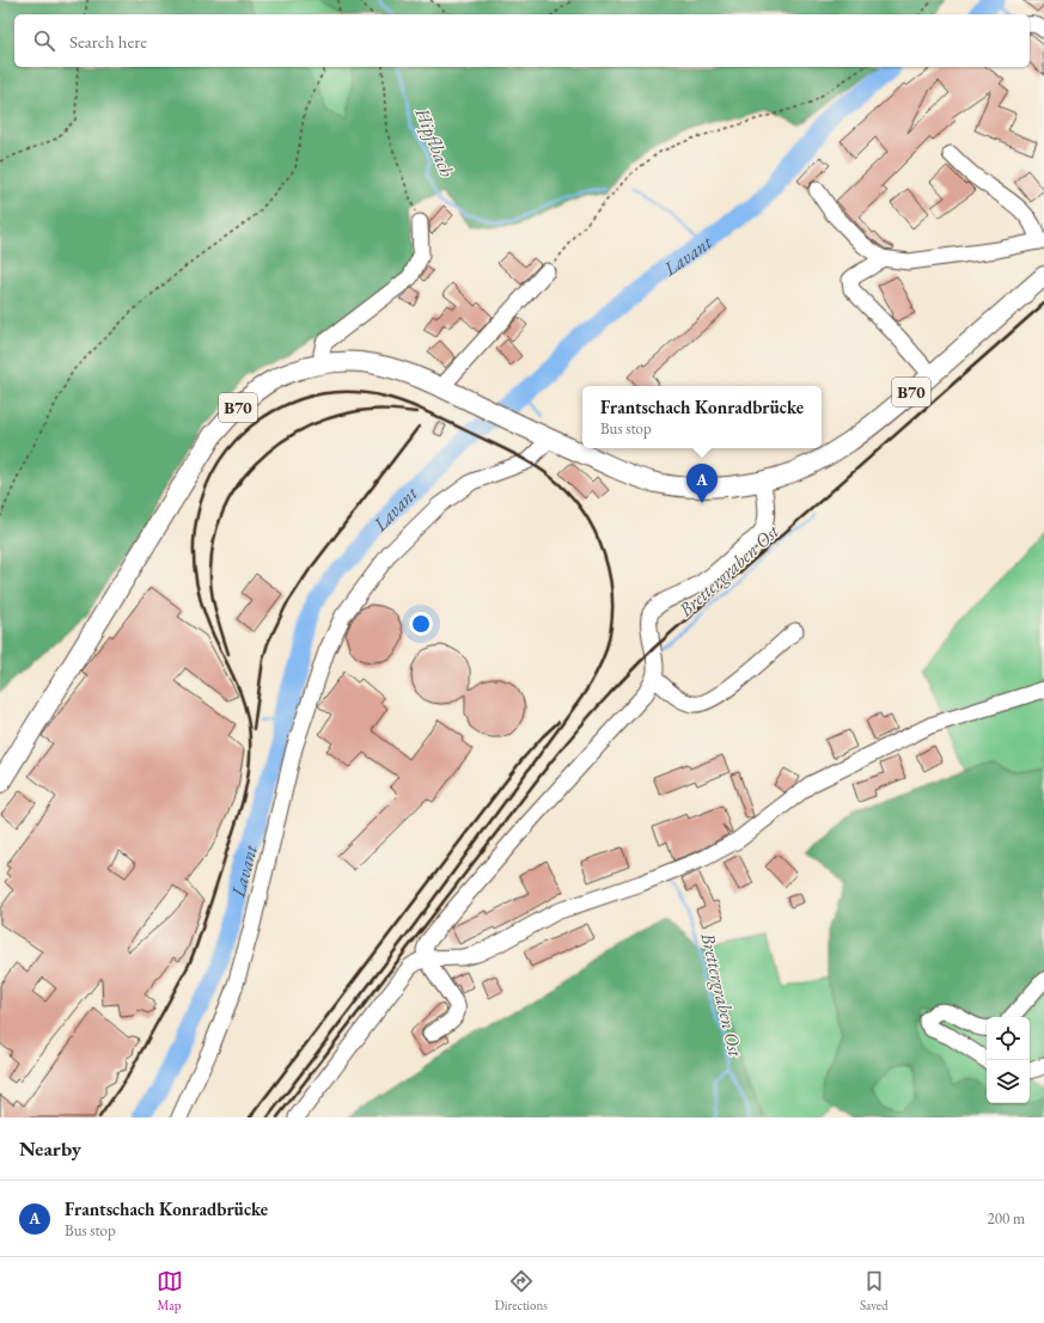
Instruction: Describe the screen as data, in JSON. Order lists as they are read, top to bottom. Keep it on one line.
{"streets":{"main road":["B70"]},"water":["Hipflbach","Lavant","Brettergraben Ost"],"page":{"search":"Search here","popup":["Frantschach Konradbrücke","Bus stop"],"pins":"A","heading":"Nearby","list":[{"mark":"A","name":"Frantschach Konradbrücke","note":"Bus stop","value":"200 m"}],"nav":["Map","Directions","Saved"]}}
